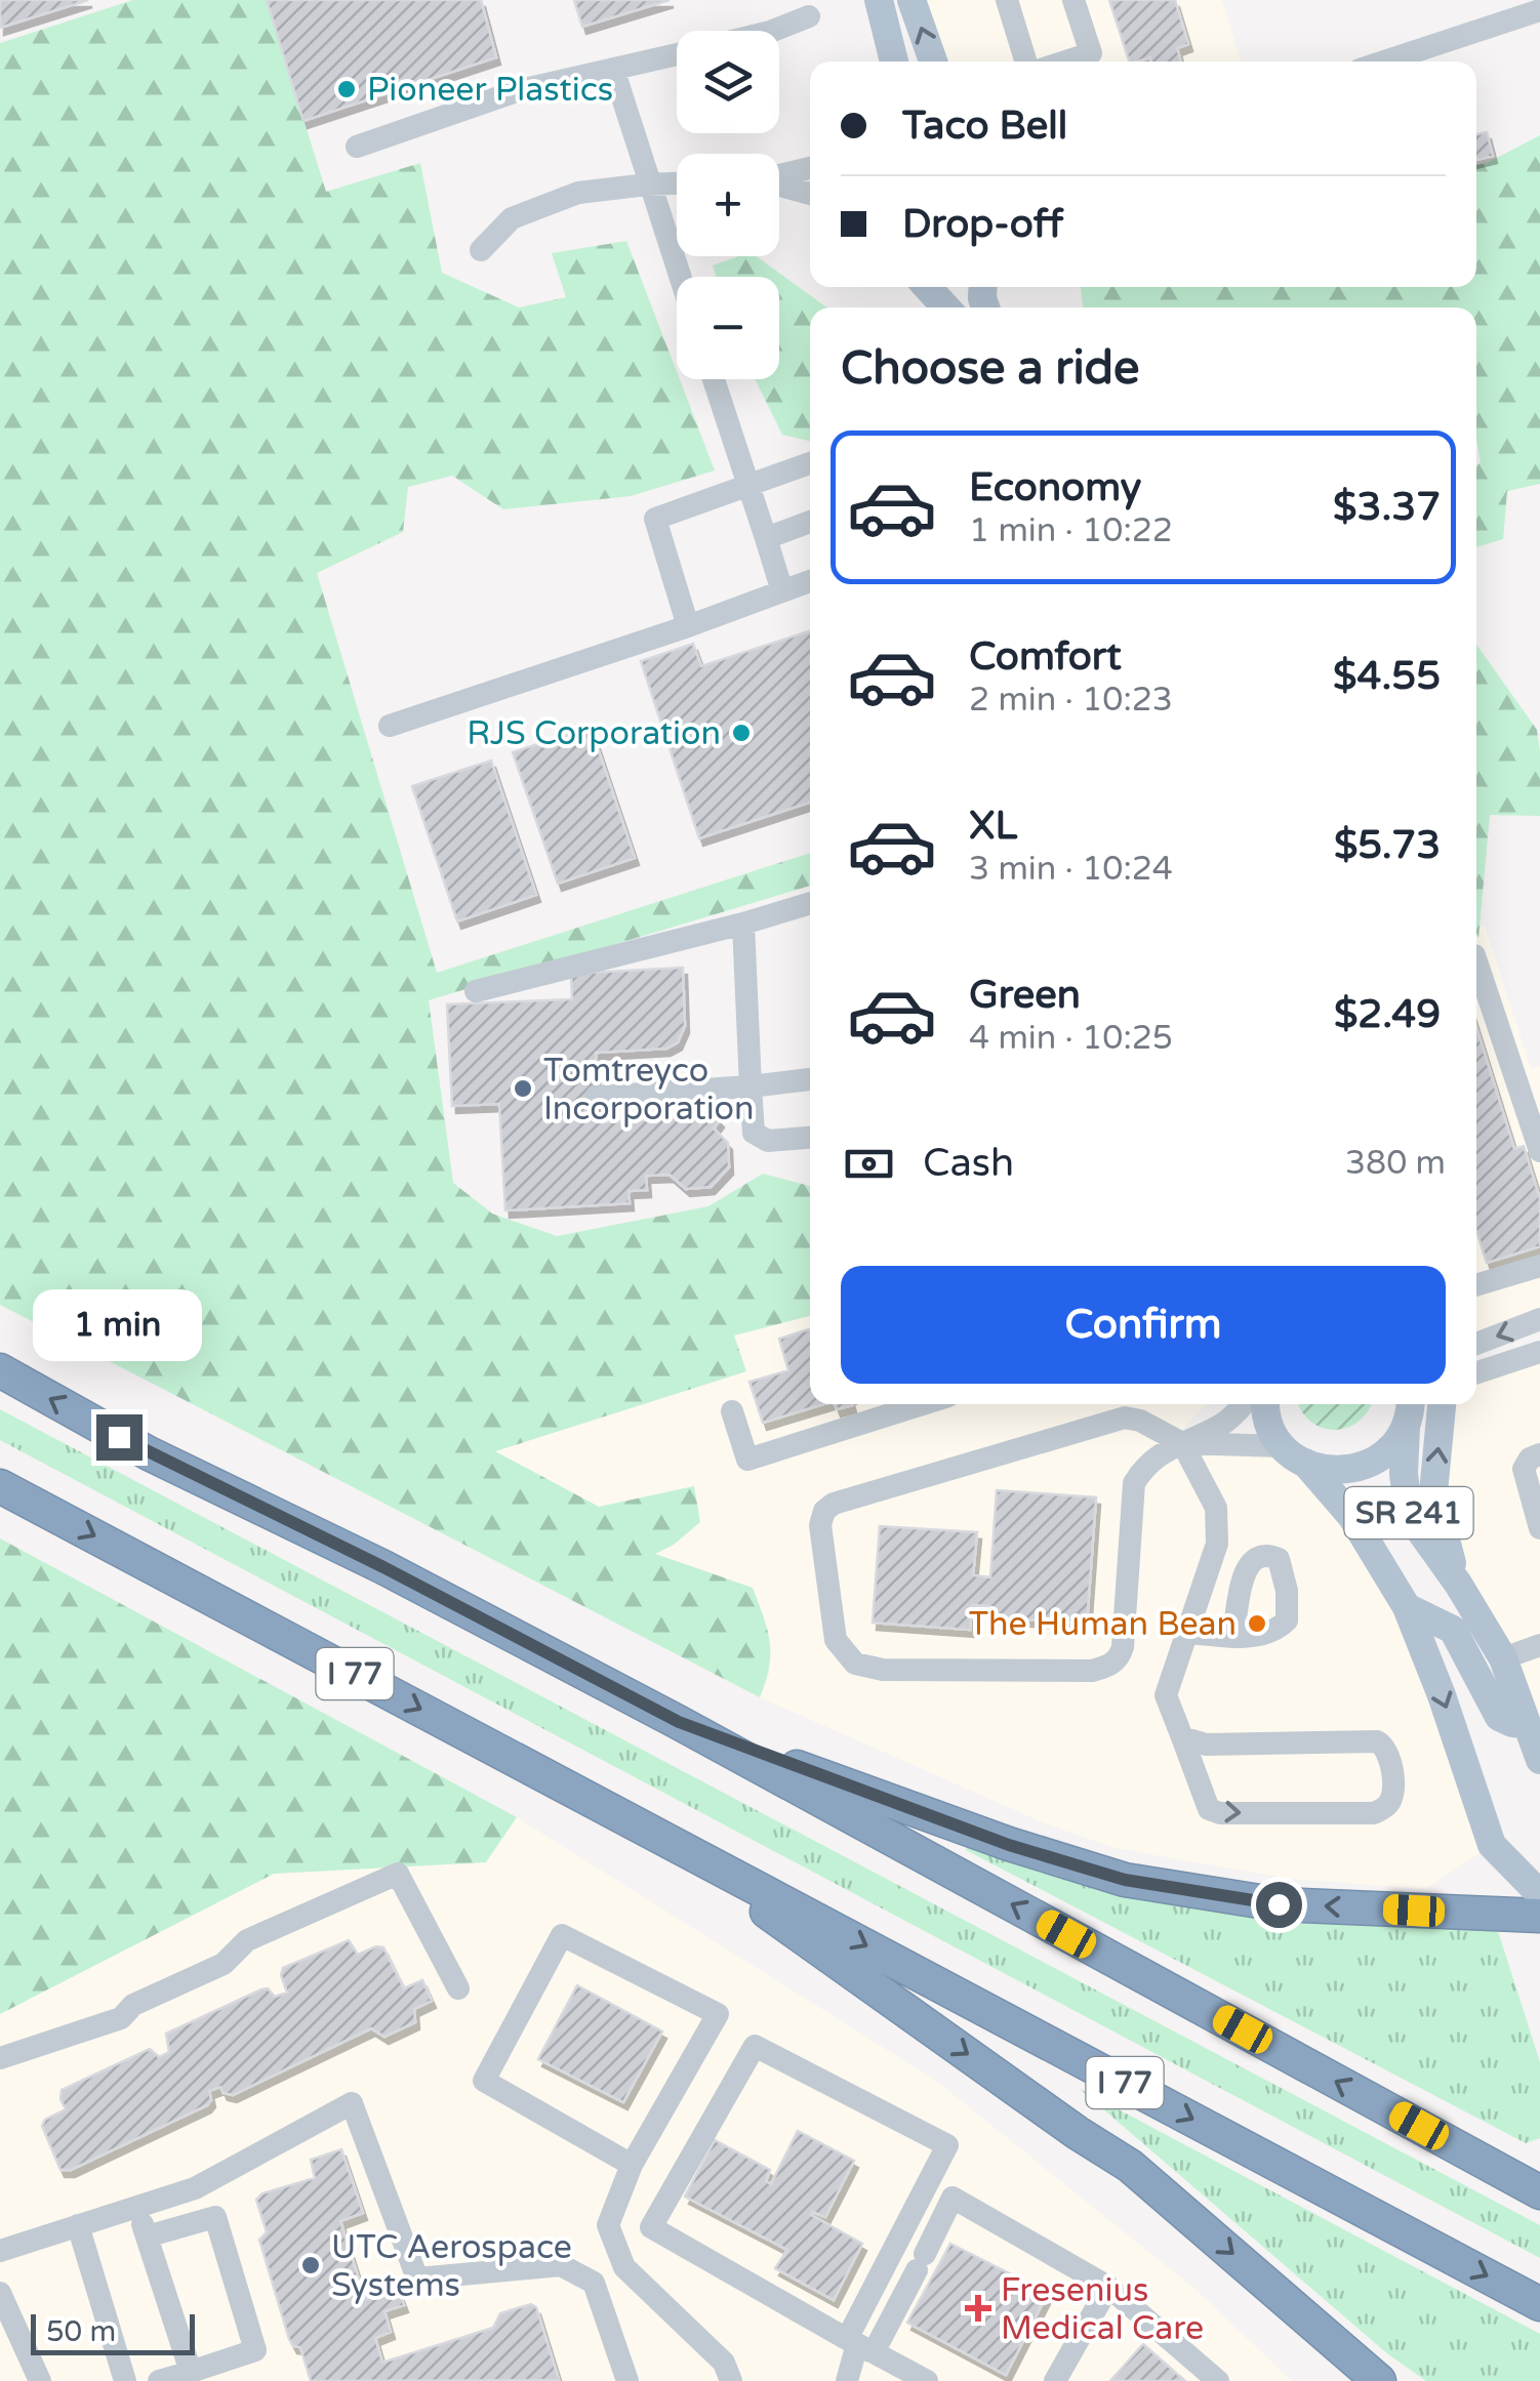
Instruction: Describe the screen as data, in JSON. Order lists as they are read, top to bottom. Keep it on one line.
{"streets":{"highway":["I 77"],"main road":["SR 241"]},"places":{"other":["Pioneer Plastics","RJS Corporation","Tomtreyco Incorporation","The Human Bean","UTC Aerospace Systems"],"health":["Fresenius Medical Care"]},"scale_bar":"50 m","page":{"map_buttons":["+","−"],"banner":["Taco Bell","Drop-off"],"heading":"Choose a ride","list":[{"name":"Economy","note":"1 min · 10:22","value":"$3.37"},{"name":"Comfort","note":"2 min · 10:23","value":"$4.55"},{"name":"XL","note":"3 min · 10:24","value":"$5.73"},{"name":"Green","note":"4 min · 10:25","value":"$2.49"}],"pay":["Cash","380 m"],"buttons":"Confirm","bubble":"1 min","scale":"50 m"}}
